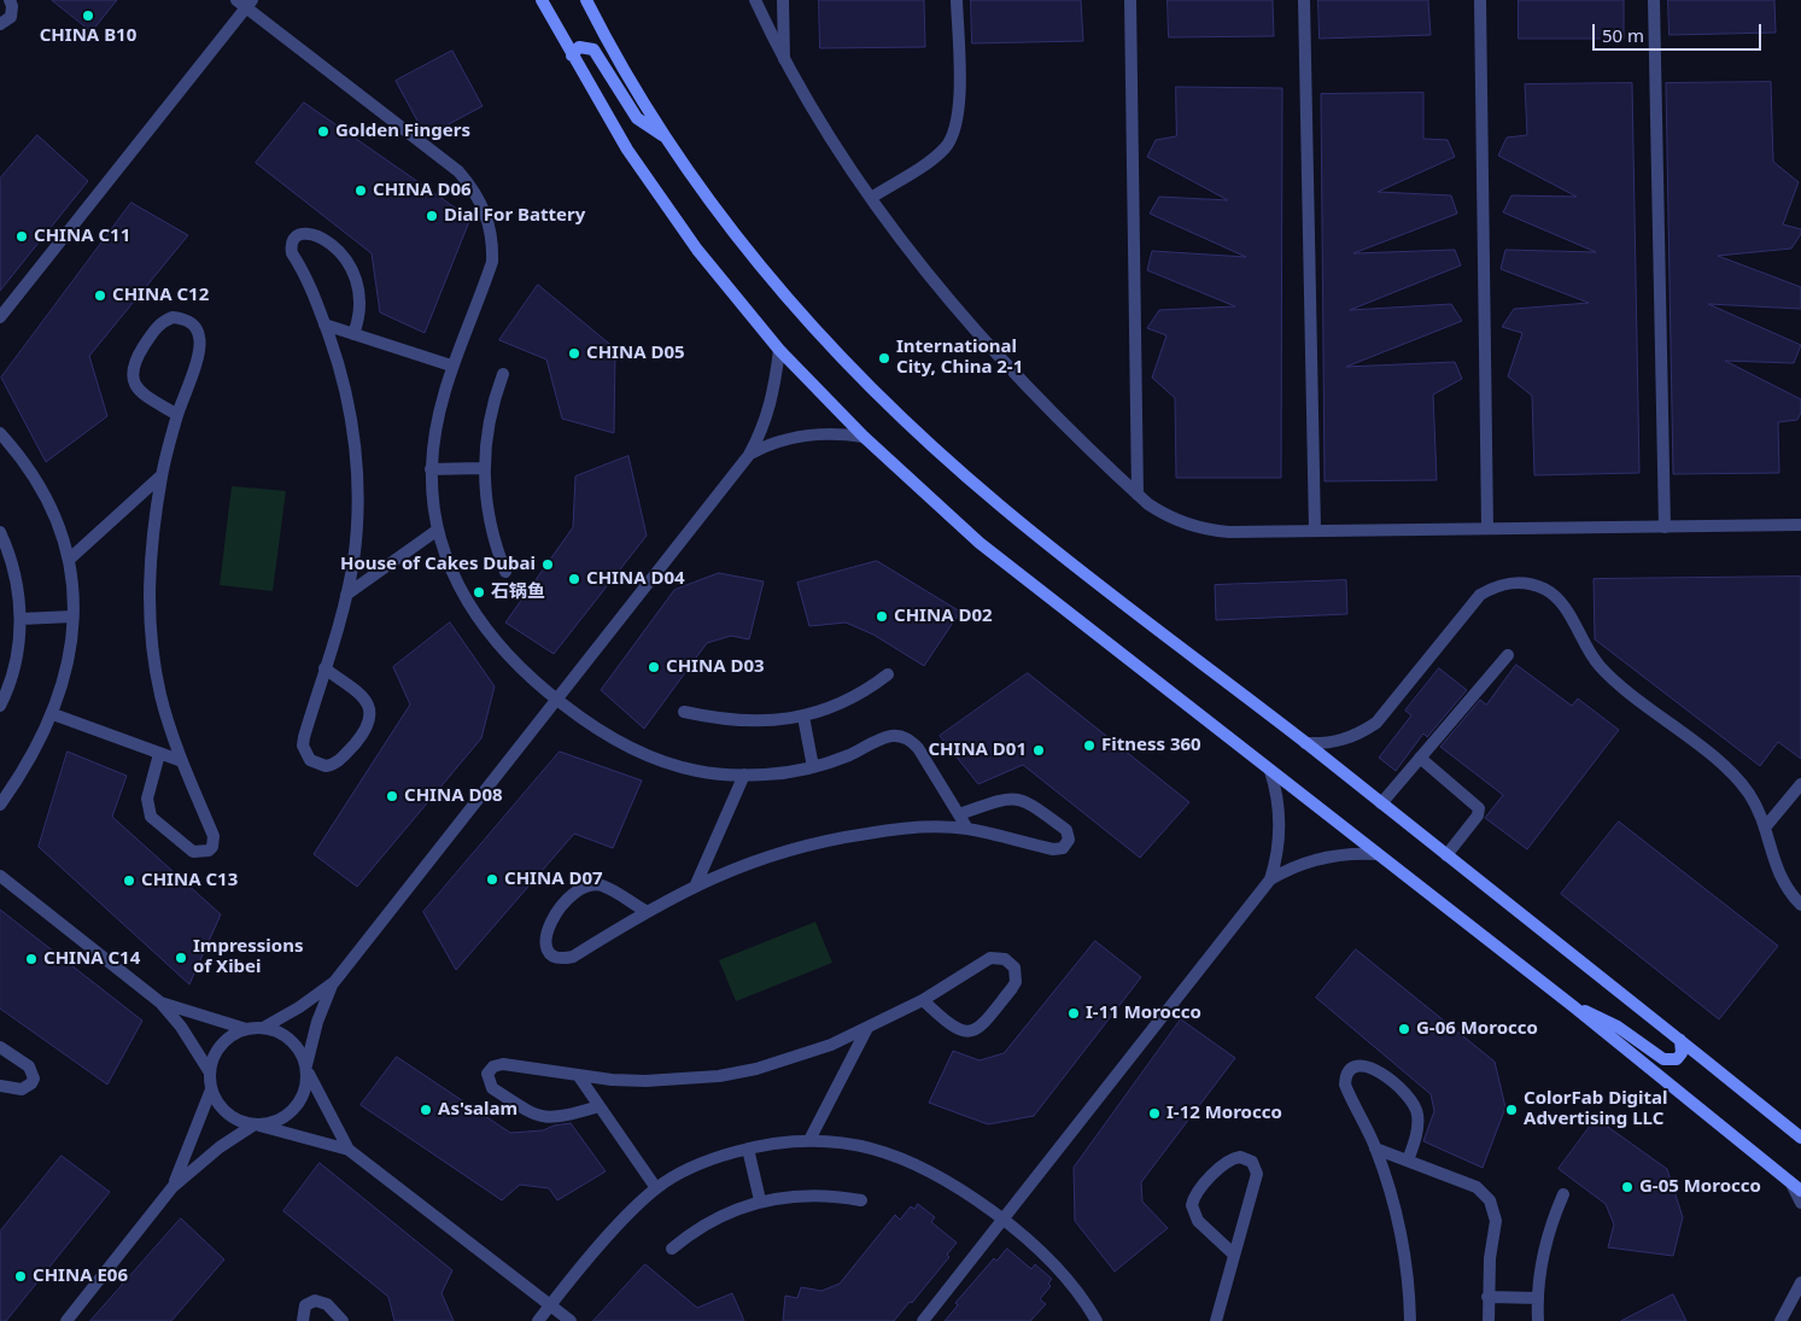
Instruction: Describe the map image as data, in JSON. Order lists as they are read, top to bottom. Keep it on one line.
{"places":["CHINA B10","Golden Fingers","CHINA D06","Dial For Battery","CHINA C11","CHINA C12","CHINA D05","International City, China 2-1","House of Cakes Dubai","CHINA D04","石锅鱼","CHINA D02","CHINA D03","Fitness 360","CHINA D01","CHINA D08","CHINA D07","CHINA C13","Impressions of Xibei","CHINA C14","I-11 Morocco","G-06 Morocco","As'salam","ColorFab Digital Advertising LLC","I-12 Morocco","G-05 Morocco","CHINA E06"],"scale_bar":"50 m"}
